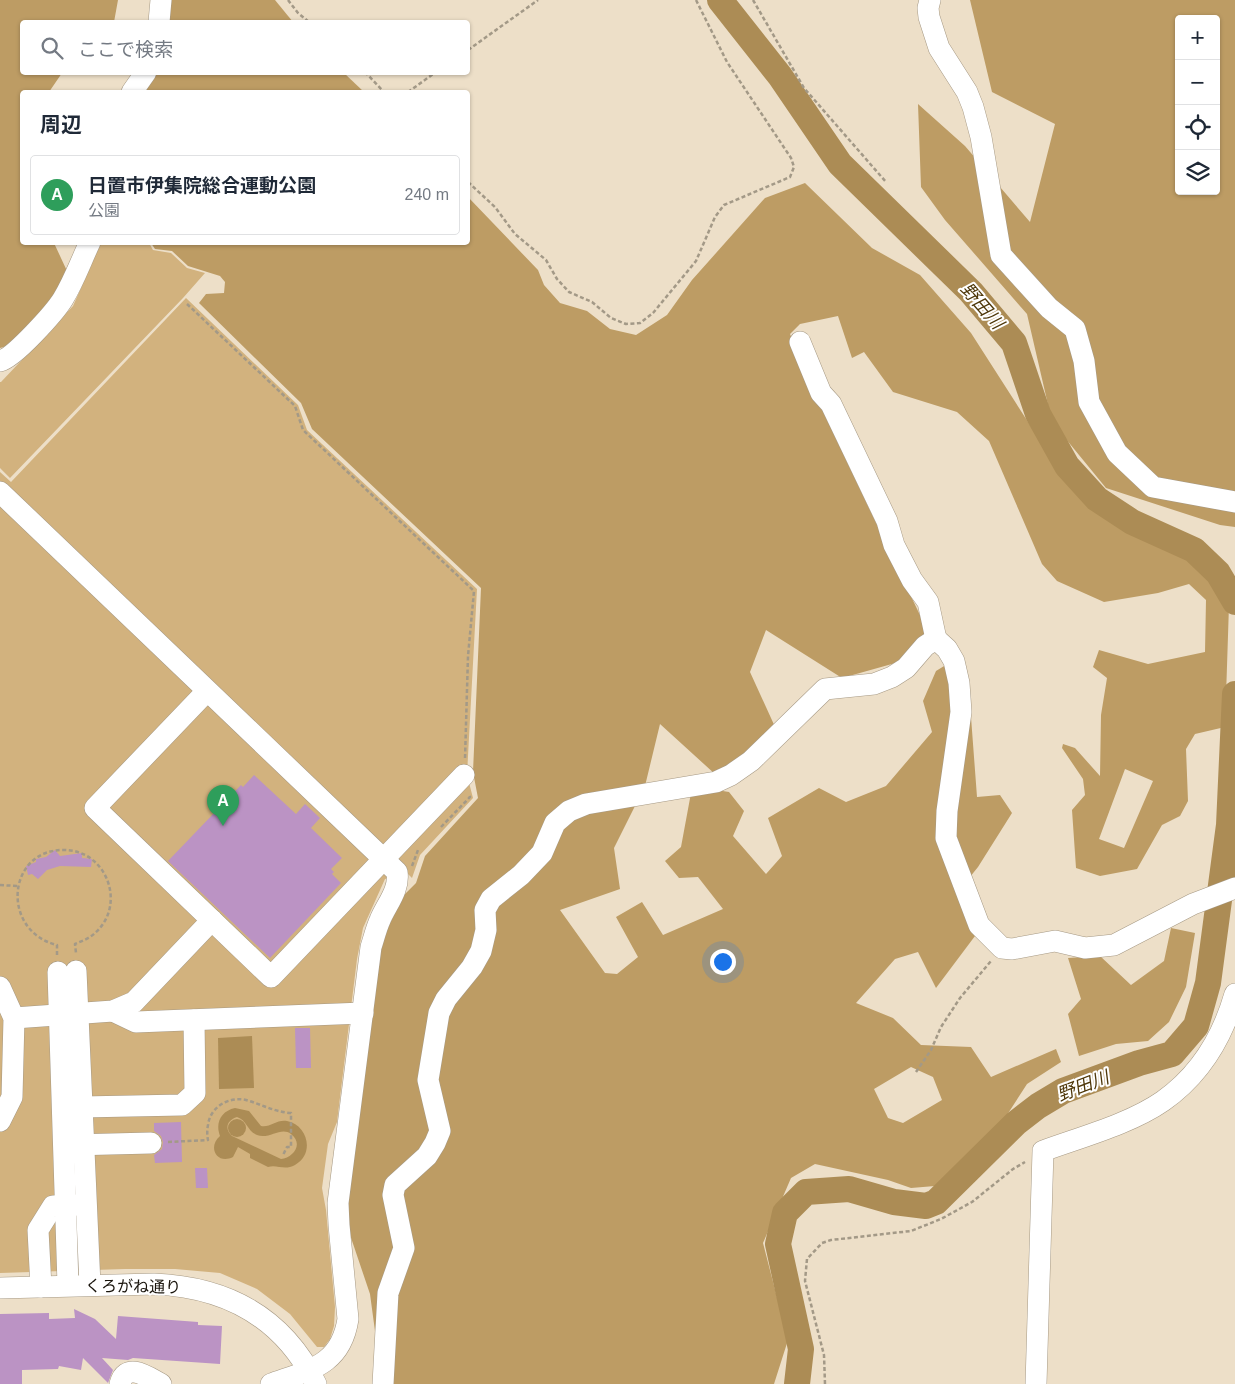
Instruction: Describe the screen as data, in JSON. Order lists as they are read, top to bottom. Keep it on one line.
{"streets":{"street":["くろがね通り"]},"water":["野田川"],"page":{"map_buttons":["+","−"],"search":"ここで検索","heading":"周辺","list":[{"mark":"A","name":"日置市伊集院総合運動公園","note":"公園","value":"240 m"}],"pins":"A"}}
